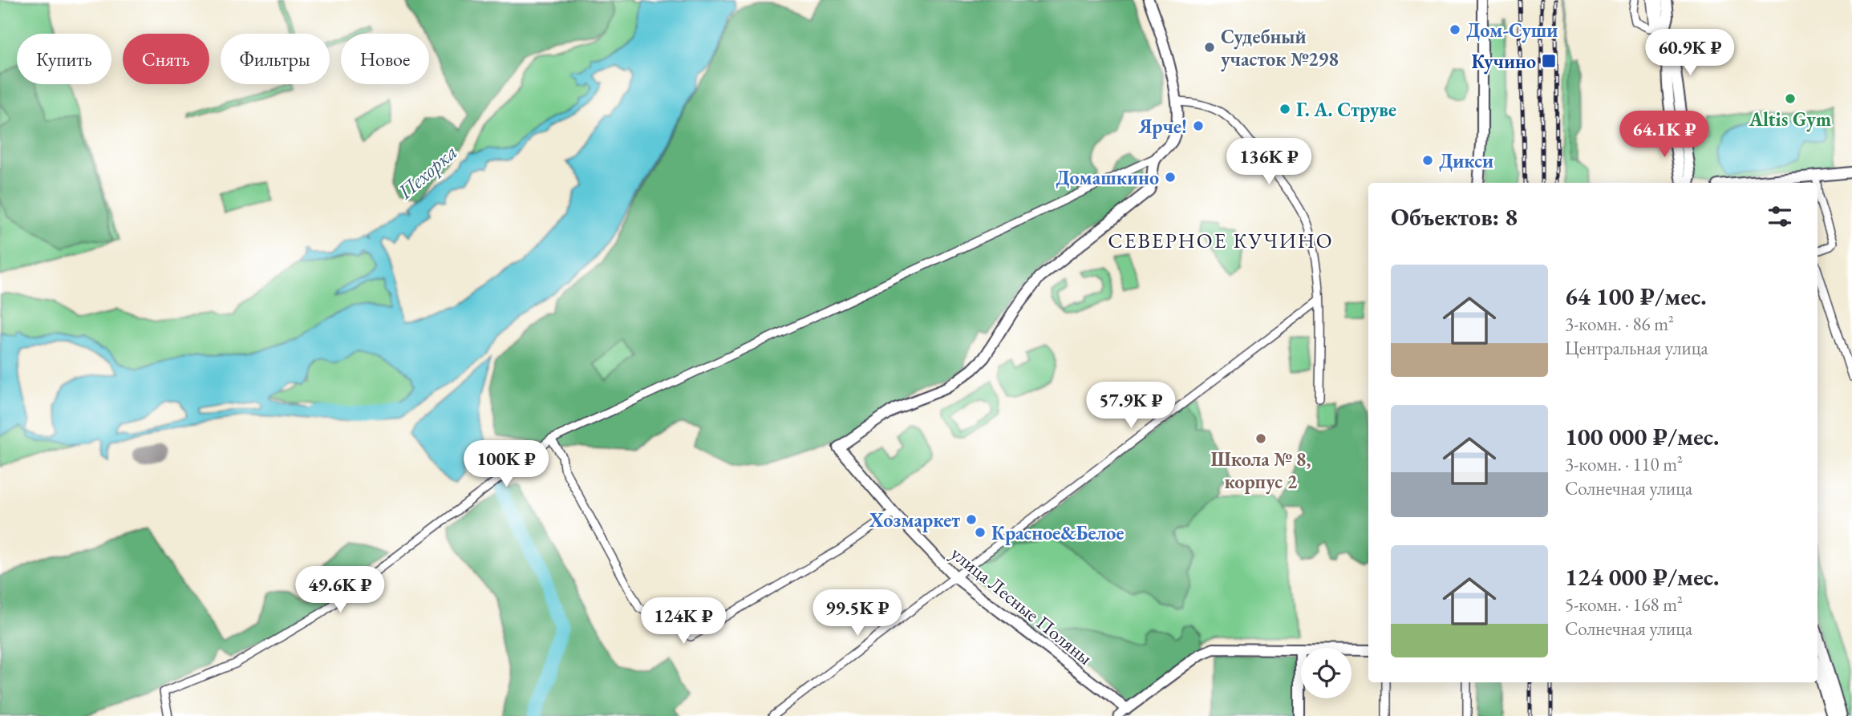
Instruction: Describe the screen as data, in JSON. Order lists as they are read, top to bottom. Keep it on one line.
{"streets":{"street":["улица Лесные Поляны"]},"districts":["СЕВЕРНОЕ КУЧИНО"],"water":["Пехорка"],"places":{"other":["Дом-Суши","Судебный участок №298","Altis Gym","Г. А. Струве","Ярче!","Дикси","Домашкино","Школа № 8, корпус 2","Хозмаркет","Красное&Белое"],"transit":["Кучино"]},"page":{"price":["60.9K ₽","64.1K ₽","136K ₽","57.9K ₽","100K ₽","49.6K ₽","99.5K ₽","124K ₽"],"chip":["Купить","Снять","Фильтры","Новое"],"heading":"Объектов: 8","list":[{"name":"64 100 ₽/мес.","note":"3-комн. · 86 m² · Центральная улица"},{"name":"100 000 ₽/мес.","note":"3-комн. · 110 m² · Солнечная улица"},{"name":"124 000 ₽/мес.","note":"5-комн. · 168 m² · Солнечная улица"}]}}
